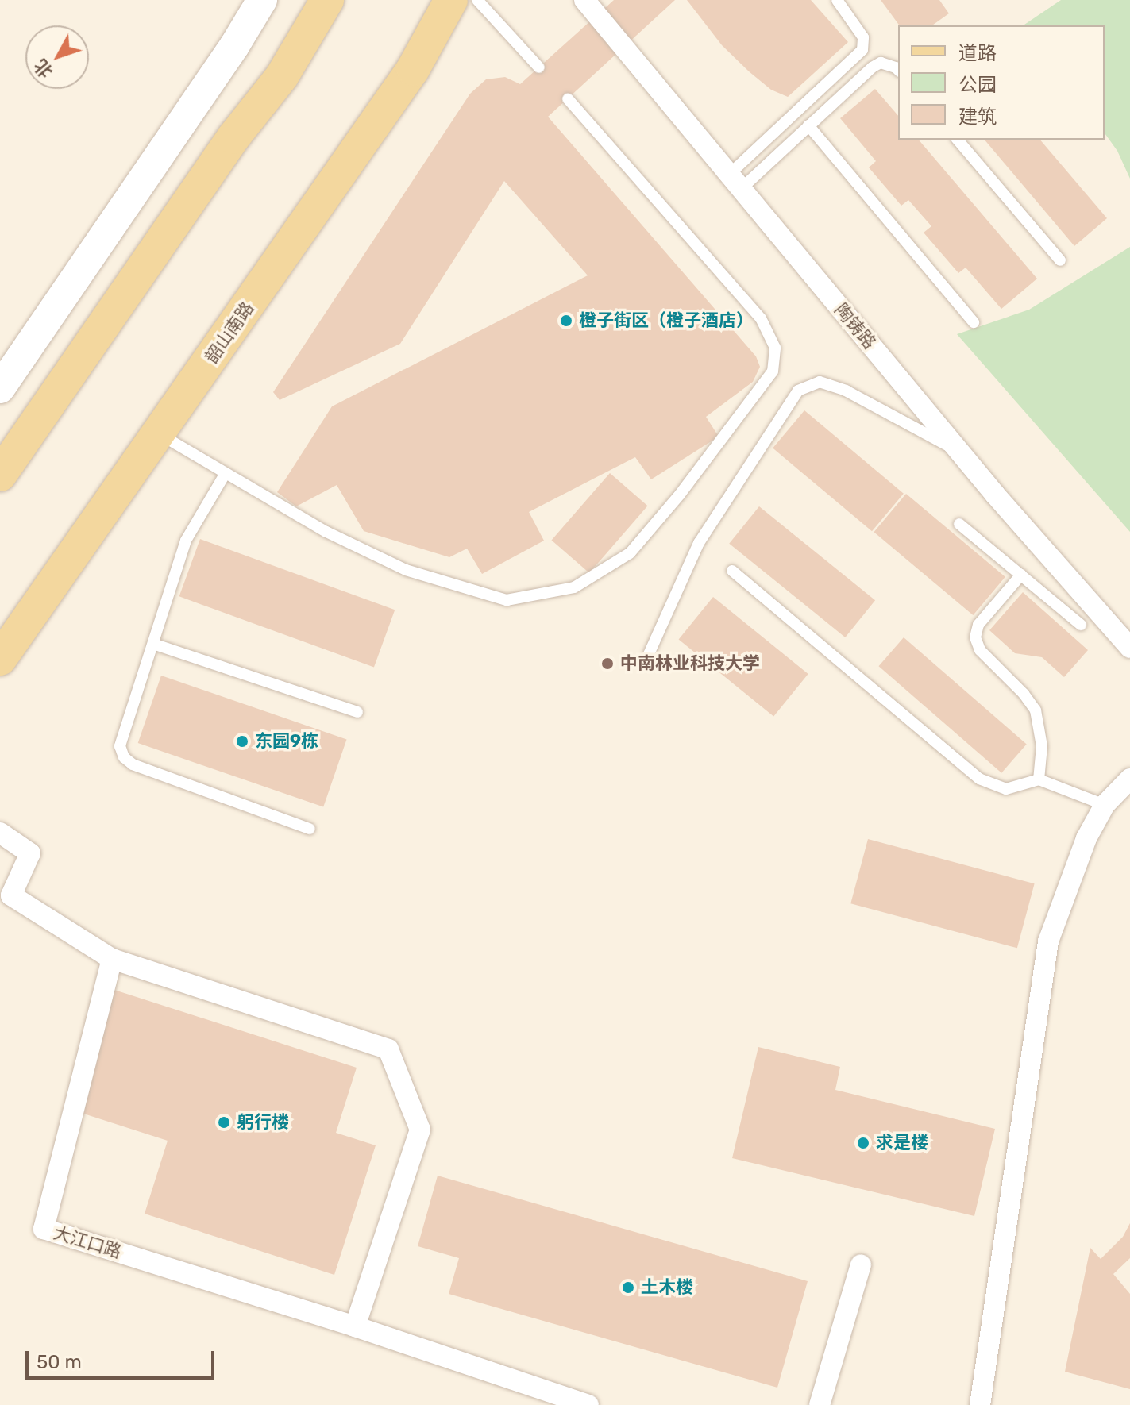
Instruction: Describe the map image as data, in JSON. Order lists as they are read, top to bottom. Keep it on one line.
{"streets":{"main road":["韶山南路"],"street":["陶铸路","大江口路"]},"places":["橙子街区（橙子酒店）","中南林业科技大学","东园9栋","躬行楼","求是楼","土木楼"],"legend":["道路","公园","建筑"],"scale_bar":"50 m","north":"bottom left"}
